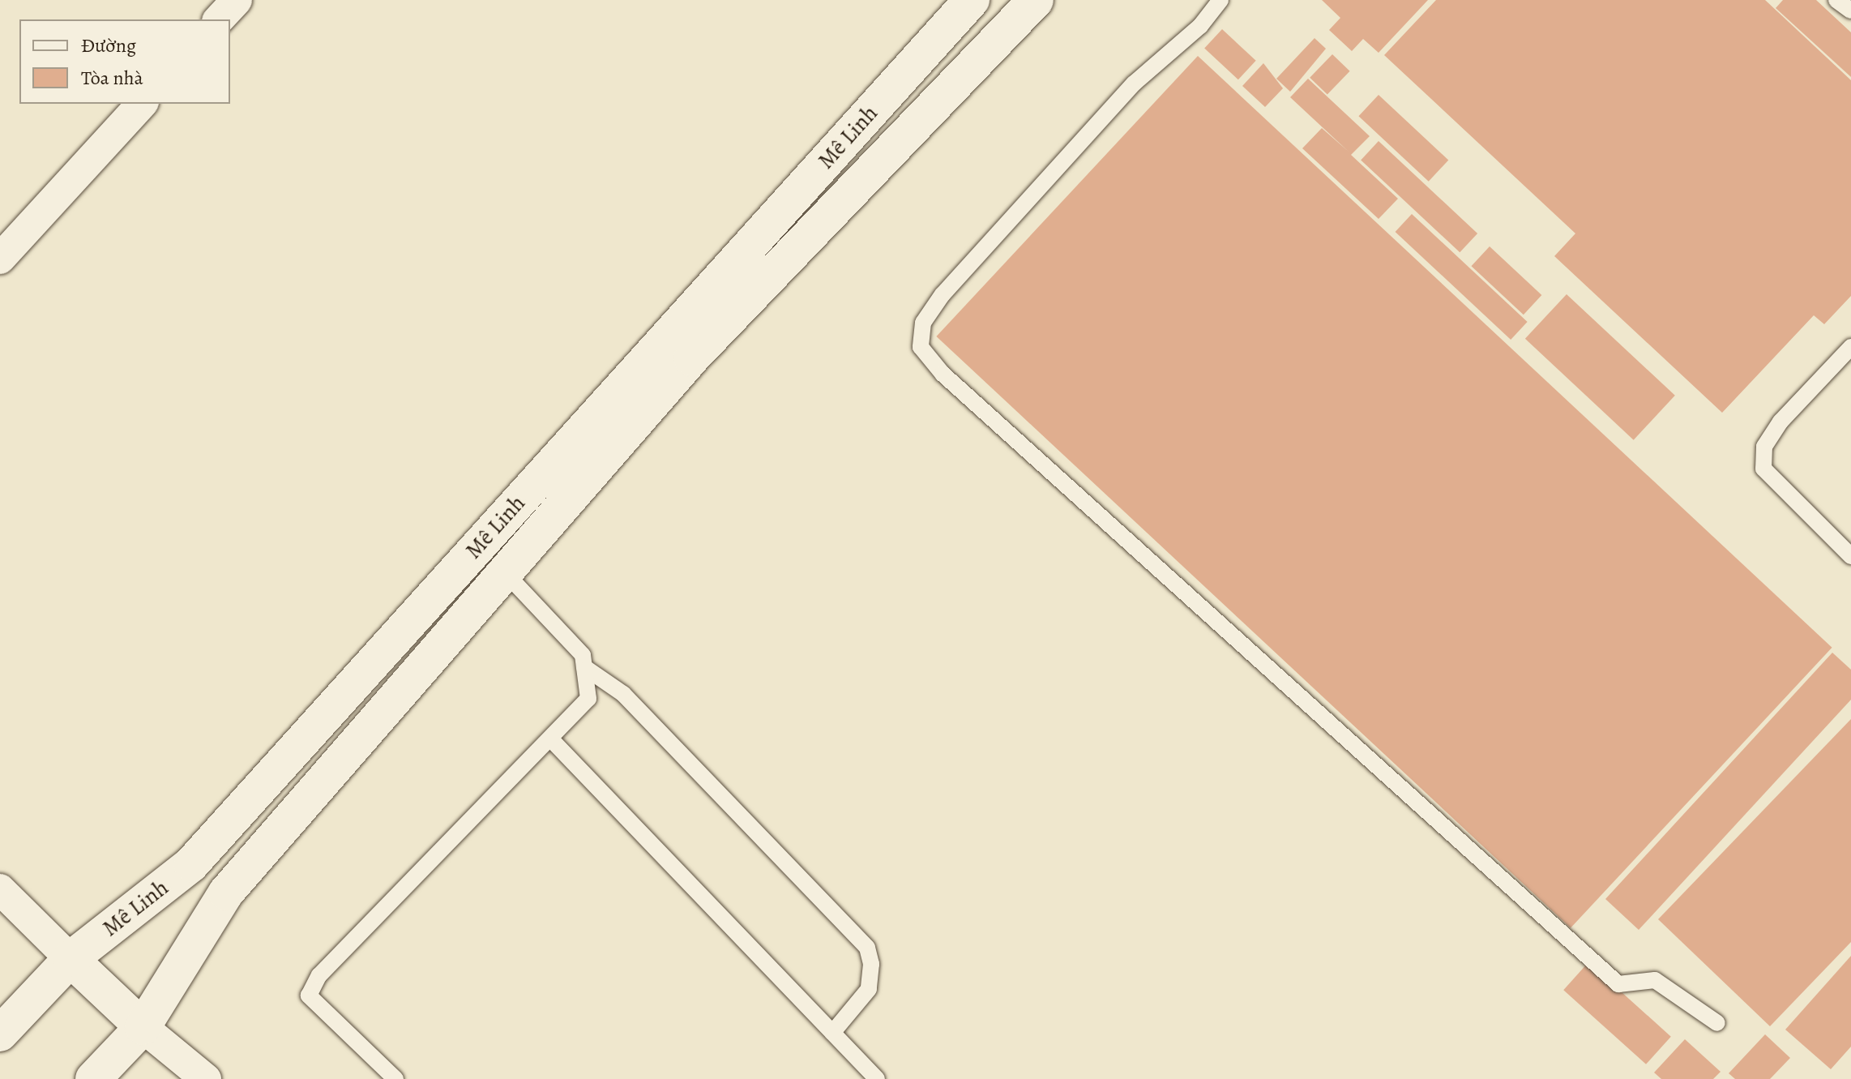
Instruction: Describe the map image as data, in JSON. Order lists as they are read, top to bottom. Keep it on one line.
{"streets":{"main road":["Mê Linh"]},"legend":["Đường","Tòa nhà"]}
